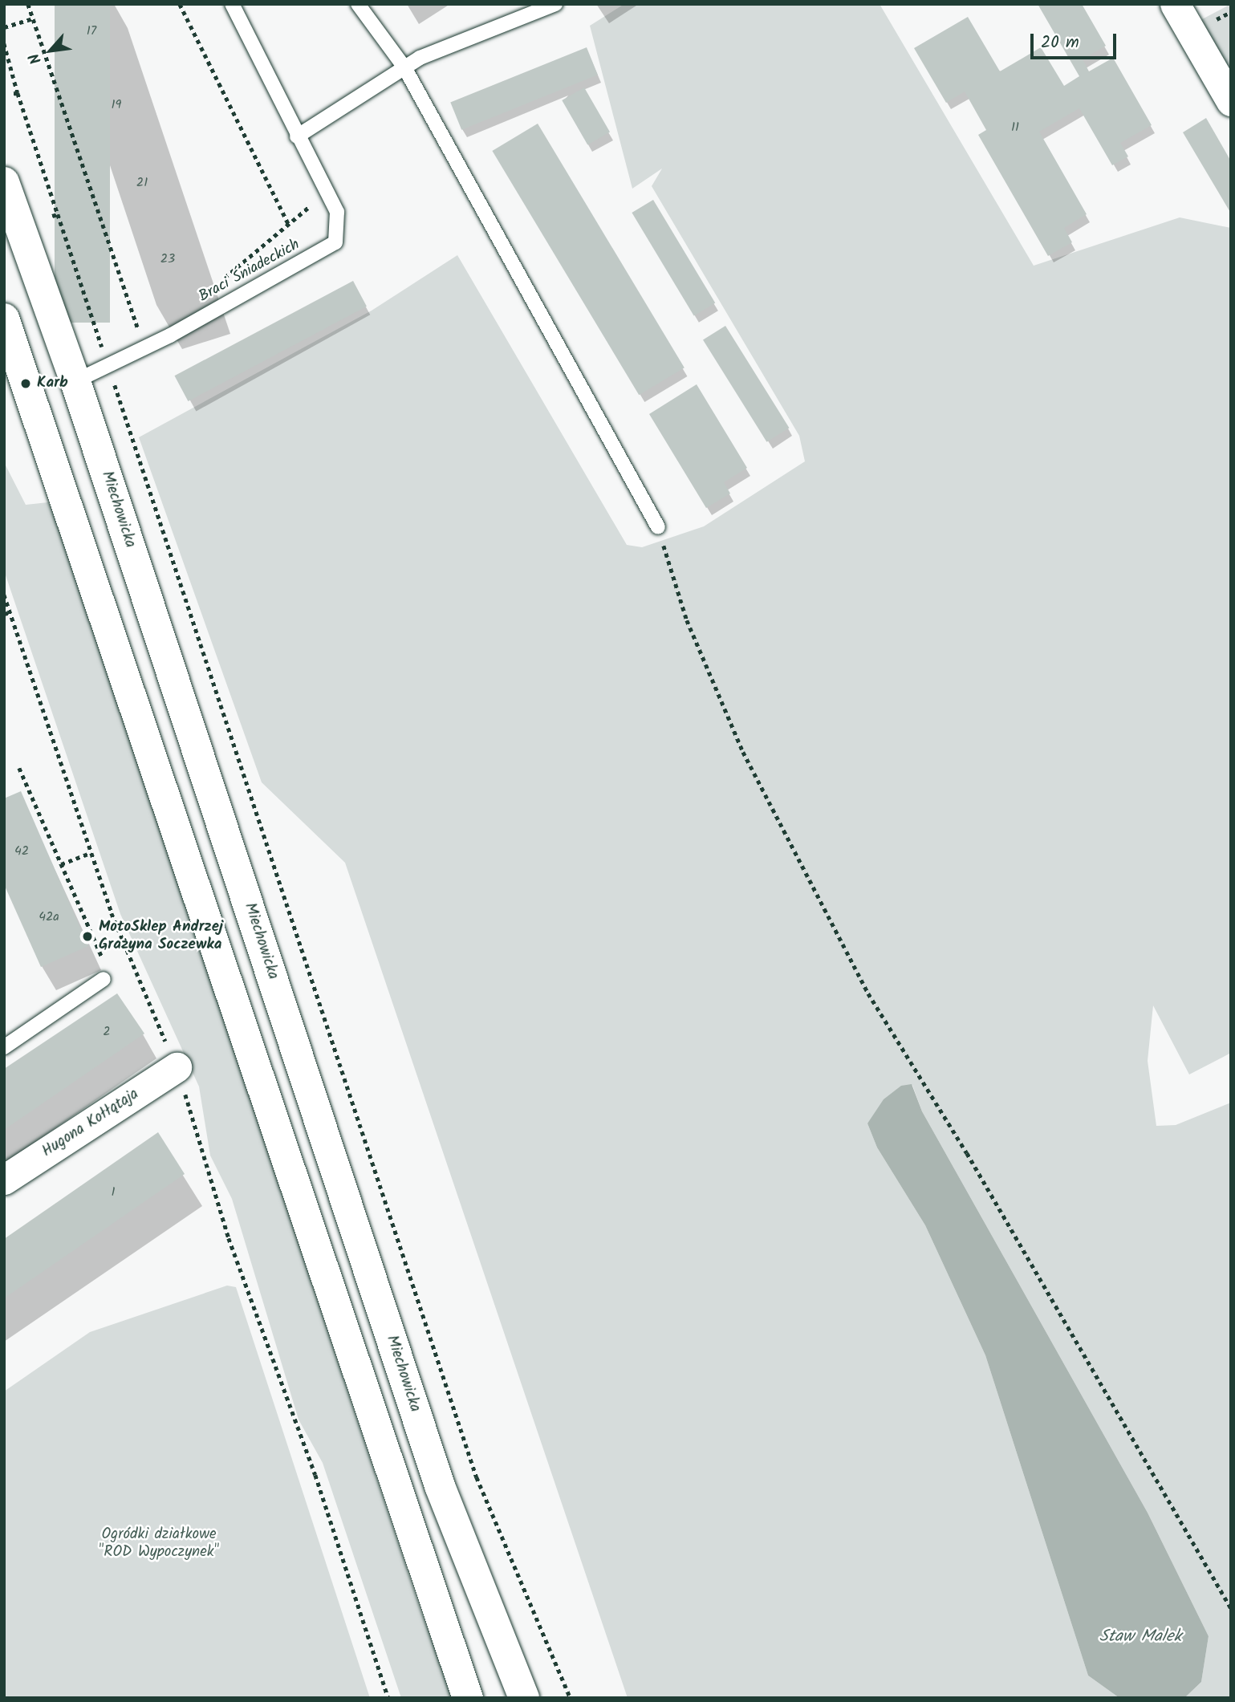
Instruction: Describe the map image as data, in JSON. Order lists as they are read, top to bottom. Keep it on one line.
{"streets":{"main road":["Miechowicka"],"street":["Hugona Kołłątaja"],"lane":["Braci Śniadeckich"]},"crossings":[["Braci Śniadeckich","Miechowicka"]],"water":["Staw Malek"],"parks":["Ogródki działkowe \"ROD Wypoczynek\""],"places":["Karb","MotoSklep Andrzej Grażyna Soczewka"],"house_numbers":["17","19","11","21","23","42","42a","2","1"],"scale_bar":"20 m","north":"bottom left"}
